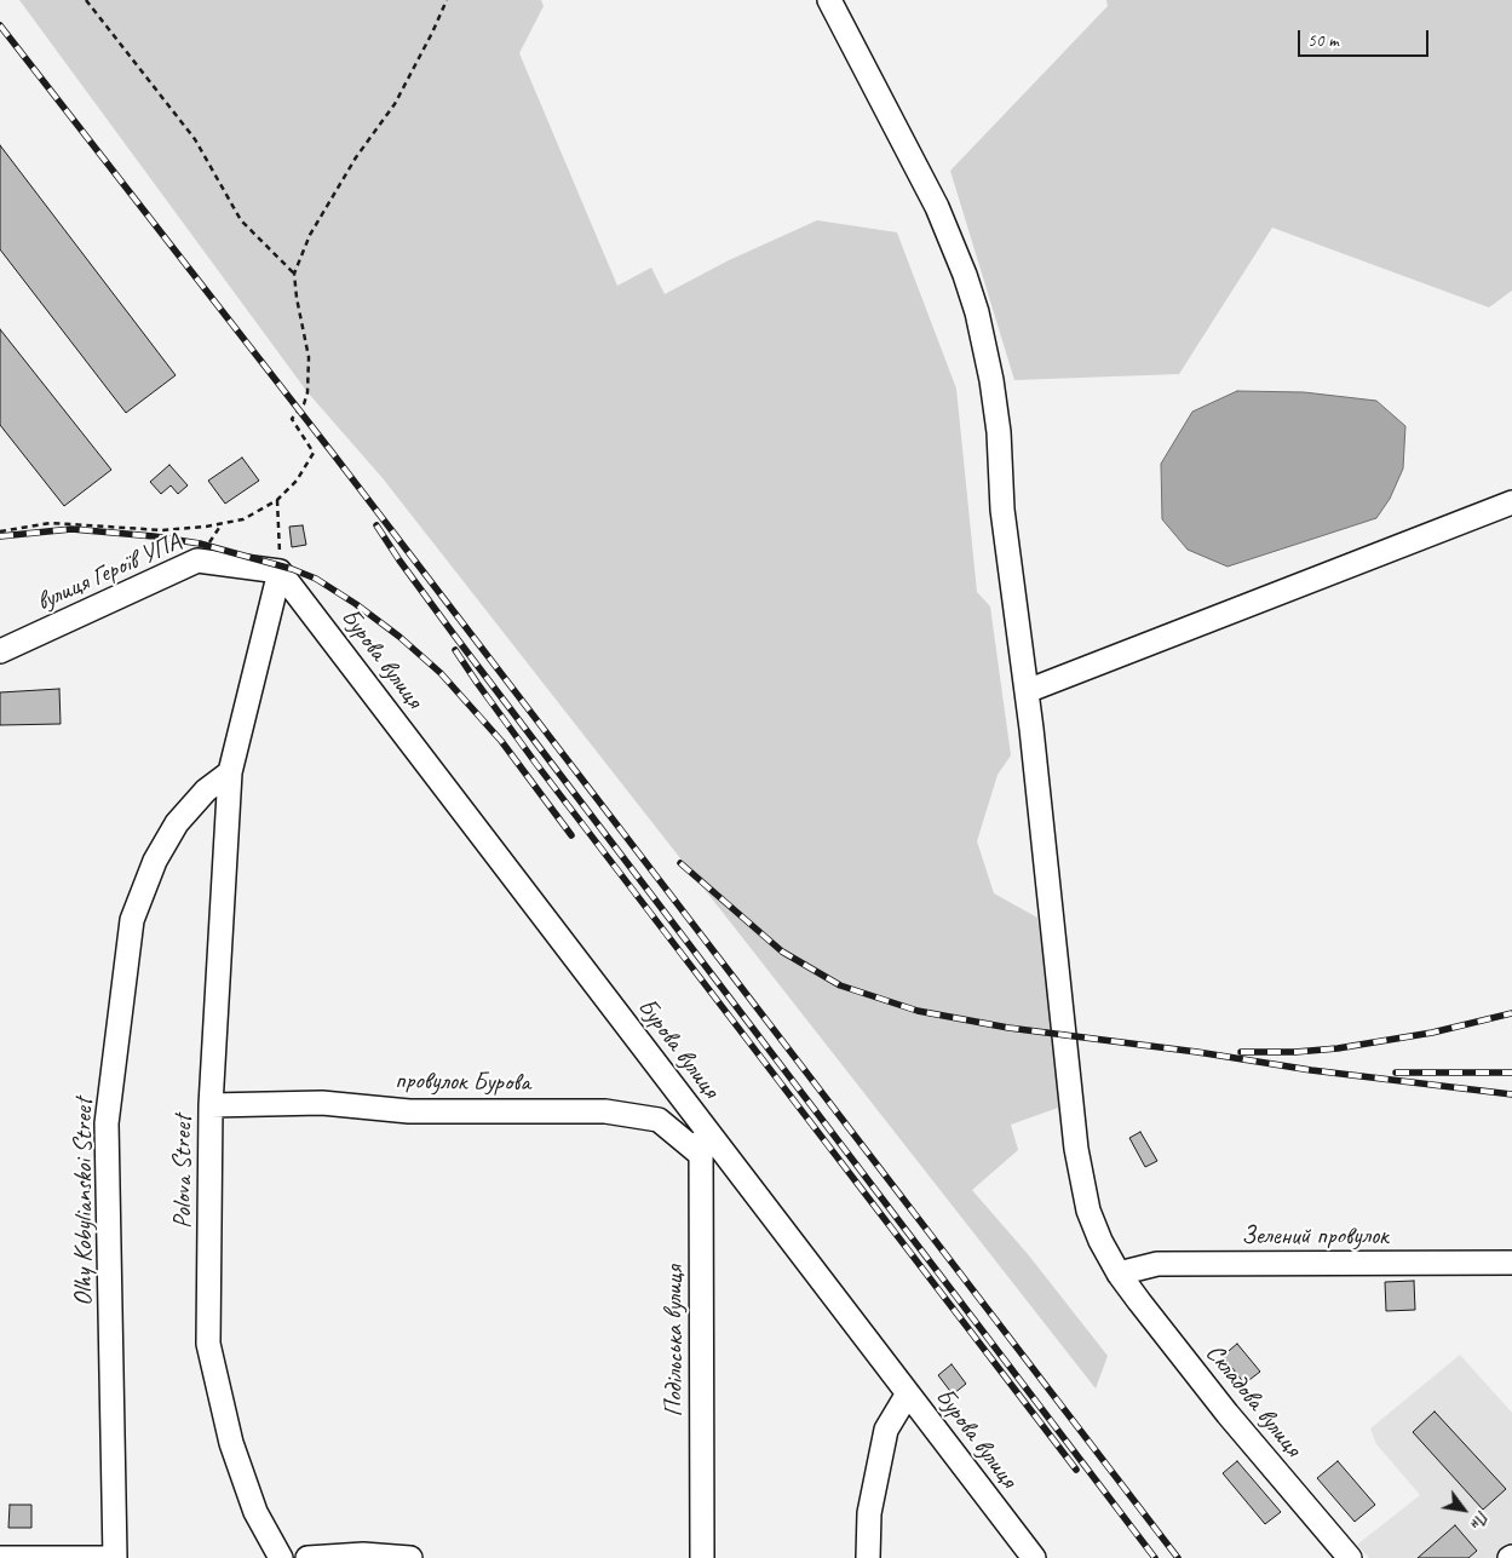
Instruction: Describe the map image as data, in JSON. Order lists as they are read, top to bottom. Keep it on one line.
{"streets":{"street":["вулиця Героїв УПА","Бурова вулиця","провулок Бурова","Polova Street","Olhy Kobylianskoi Street","Зелений провулок","Подільська вулиця","Складова вулиця"]},"crossings":[["вулиця Героїв УПА","Бурова вулиця"],["вулиця Героїв УПА","Polova Street"],["Бурова вулиця","Polova Street"],["Бурова вулиця","Подільська вулиця"],["провулок Бурова","Polova Street"],["провулок Бурова","Подільська вулиця"],["Polova Street","Olhy Kobylianskoi Street"],["Зелений провулок","Складова вулиця"]],"scale_bar":"50 m","north":"bottom right"}
